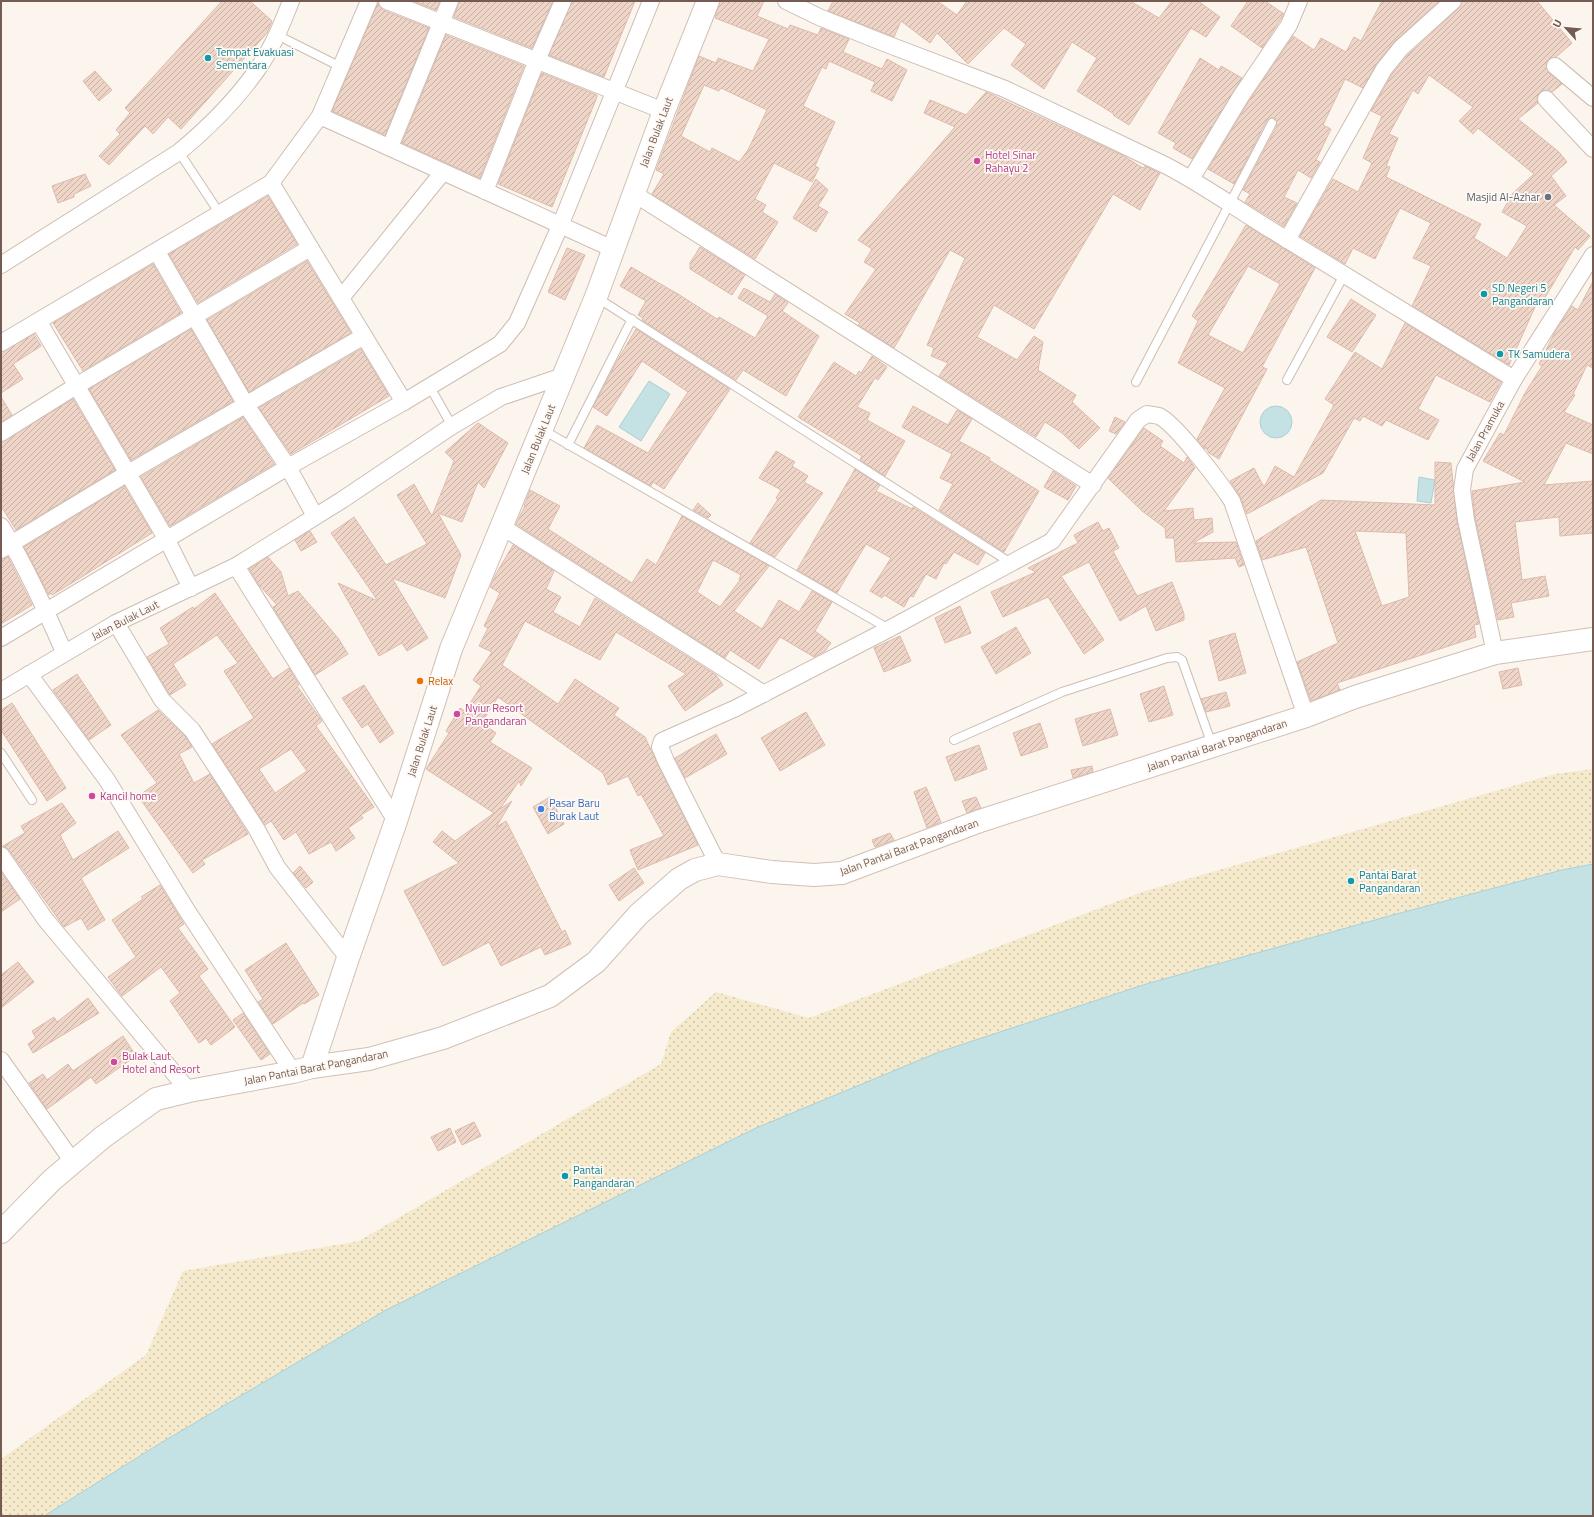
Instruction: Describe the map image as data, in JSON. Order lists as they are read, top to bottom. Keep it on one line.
{"streets":{"street":["Jalan Bulak Laut","Jalan Pramuka","Jalan Pantai Barat Pangandaran"]},"crossings":[["Jalan Bulak Laut","Jalan Pantai Barat Pangandaran"],["Jalan Pramuka","Jalan Pantai Barat Pangandaran"]],"places":["Tempat Evakuasi Sementara","Hotel Sinar Rahayu 2","Masjid Al-Azhar","SD Negeri 5 Pangandaran","TK Samudera","Relax","Nyiur Resort Pangandaran","Kancil home","Pasar Baru Burak Laut","Pantai Barat Pangandaran","Bulak Laut Hotel and Resort","Pantai Pangandaran"],"north":"top left"}
